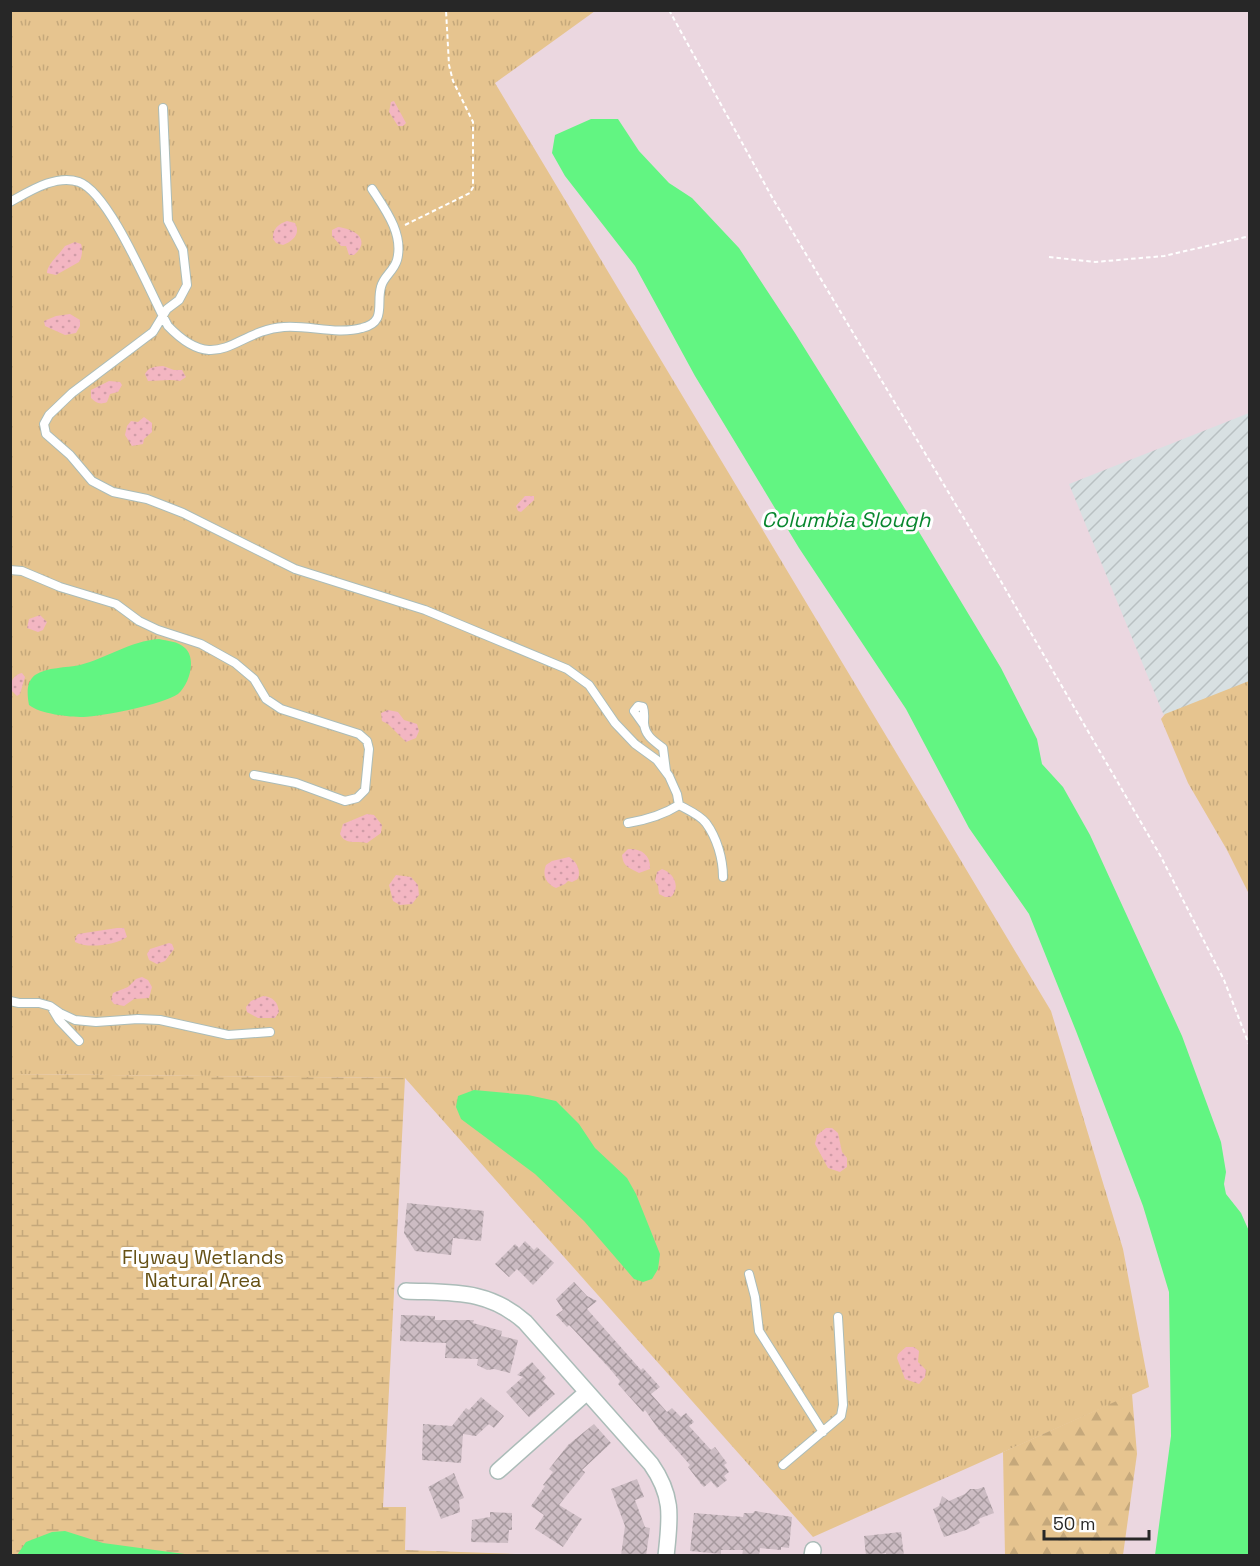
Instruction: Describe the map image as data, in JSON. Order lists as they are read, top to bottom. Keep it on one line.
{"water":["Columbia Slough"],"parks":["Flyway Wetlands Natural Area"],"scale_bar":"50 m"}
